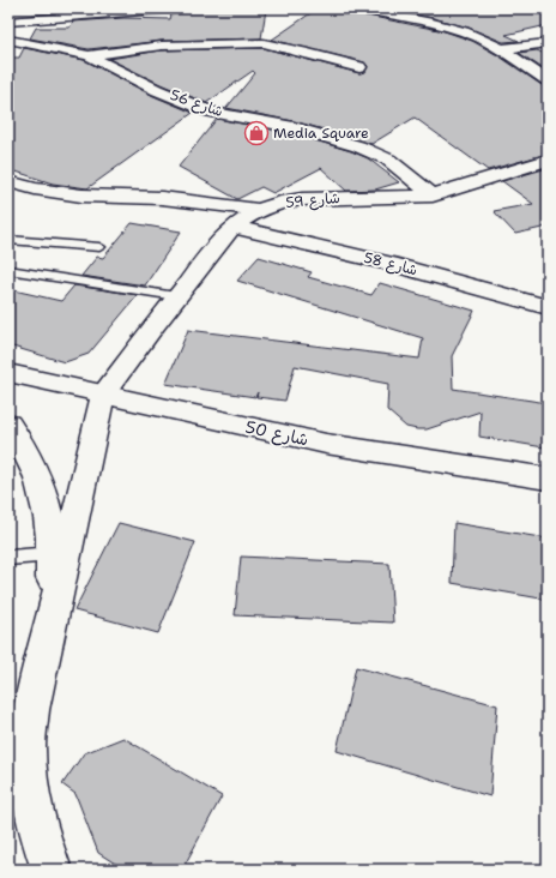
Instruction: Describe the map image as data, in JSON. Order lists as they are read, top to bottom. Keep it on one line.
{"streets":{"street":["شارع 56","شارع 59","شارع 58","شارع 50"]},"crossings":[["شارع 56","شارع 59"],["شارع 59","شارع 58"],["شارع 59","شارع 50"]],"places":{"shop":["Media Square"]}}
